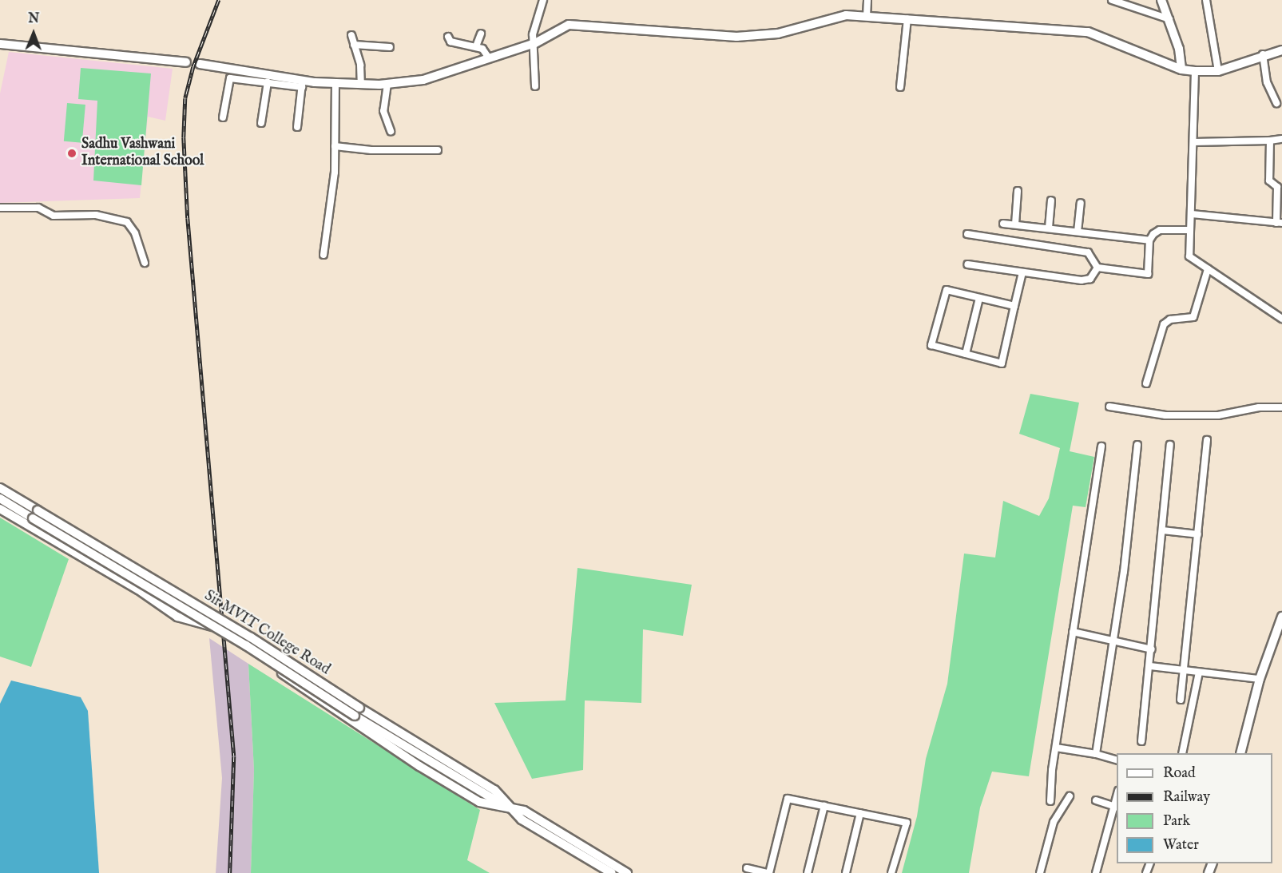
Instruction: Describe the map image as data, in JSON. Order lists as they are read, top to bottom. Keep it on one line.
{"streets":{"main road":["Sir MVIT College Road"]},"places":["Sadhu Vashwani International School"],"legend":["Road","Railway","Park","Water"],"north":"top"}
